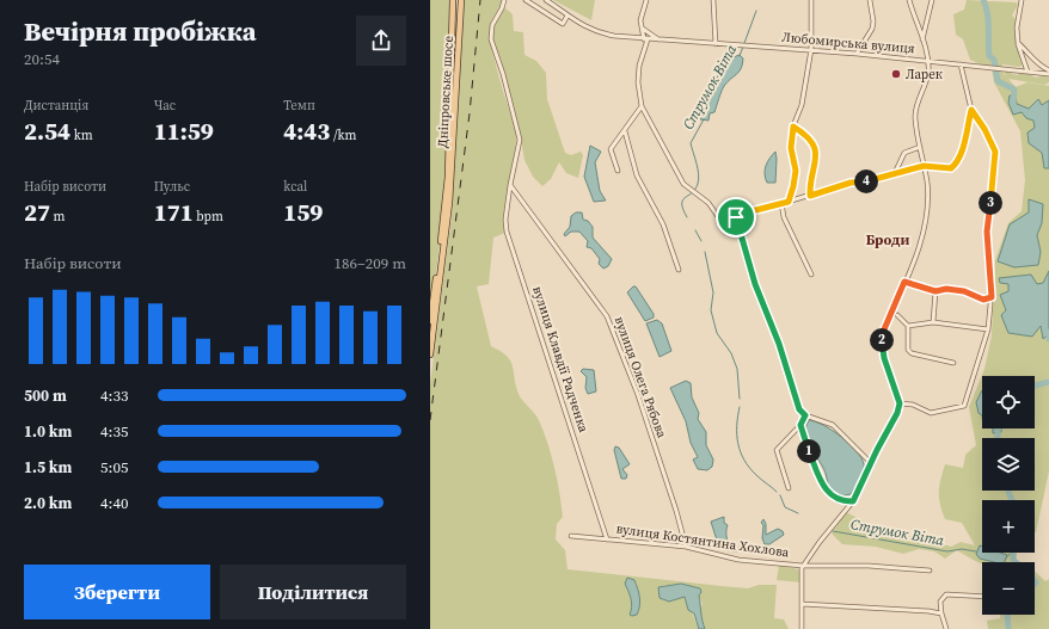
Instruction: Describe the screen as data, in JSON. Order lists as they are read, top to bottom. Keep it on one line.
{"streets":{"main road":["Дніпровське шосе"],"street":["Любомирська вулиця","вулиця Клавдії Радченка","вулиця Олега Рябова","вулиця Костянтина Хохлова"]},"crossings":[["вулиця Клавдії Радченка","вулиця Олега Рябова"],["вулиця Клавдії Радченка","вулиця Костянтина Хохлова"],["вулиця Олега Рябова","вулиця Костянтина Хохлова"]],"districts":["Броди"],"water":["Струмок Віта"],"places":["Ларек"],"page":{"heading":["Вечірня пробіжка","20:54"],"stats":[["Дистанція","2.54 km"],["Час","11:59"],["Темп","4:43 /km"],["Набір висоти","27 m"],["Пульс","171 bpm"],["kcal","159"]],"pins":["4","3","2","1"],"chart":["Набір висоти","186–209 m"],"map_buttons":["+","−"],"list":[{"name":"500 m","note":"4:33"},{"name":"1.0 km","note":"4:35"},{"name":"1.5 km","note":"5:05"},{"name":"2.0 km","note":"4:40"}],"buttons":["Зберегти","Поділитися"]}}
